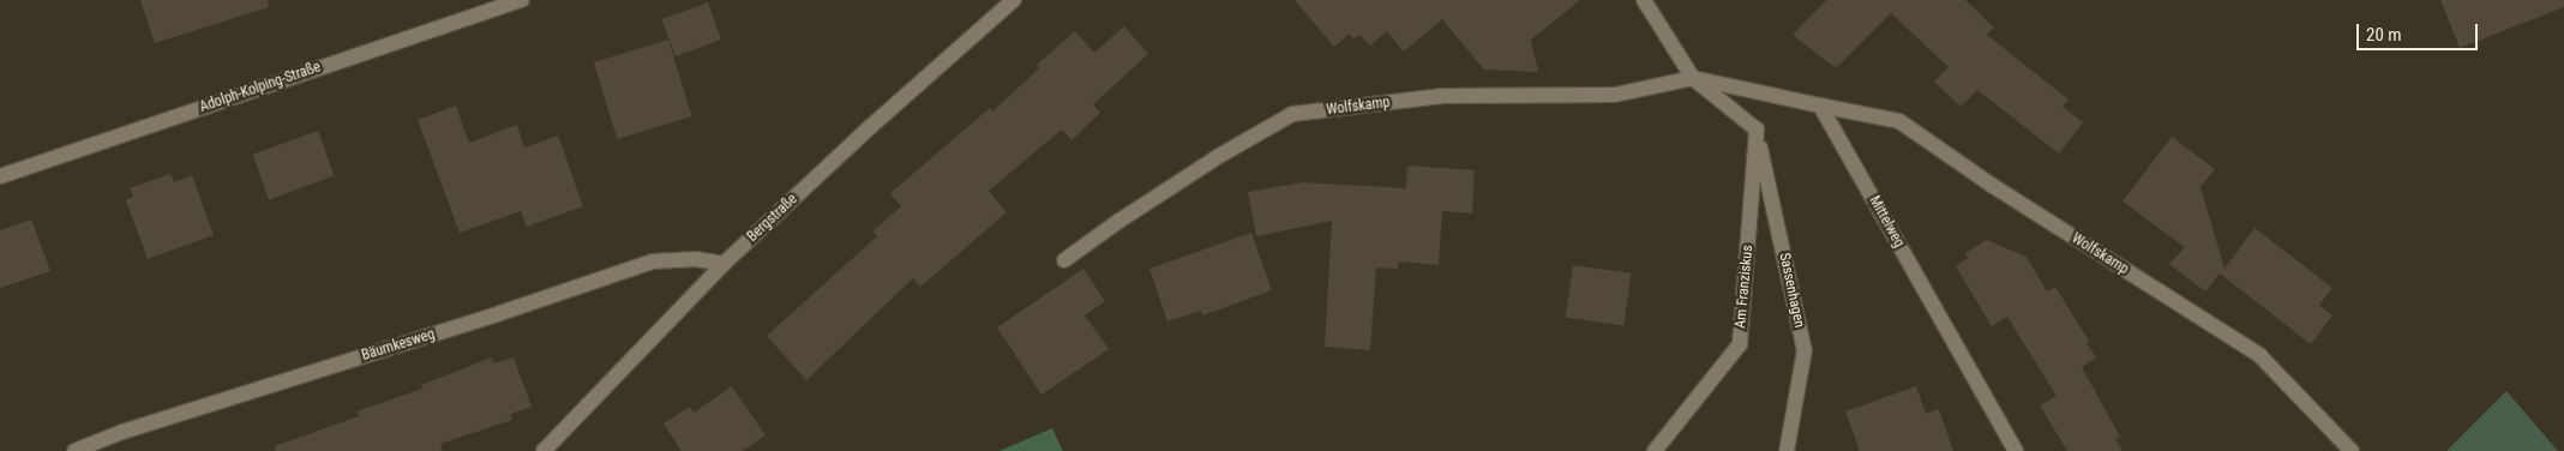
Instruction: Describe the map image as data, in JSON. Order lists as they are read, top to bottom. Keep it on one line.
{"streets":{"street":["Adolph-Kolping-Straße","Wolfskamp","Bergstraße","Mittelweg","Am Franziskus","Sassenhagen","Bäumkesweg"]},"crossings":[["Wolfskamp","Mittelweg"],["Bergstraße","Bäumkesweg"],["Am Franziskus","Sassenhagen"]],"scale_bar":"20 m"}
